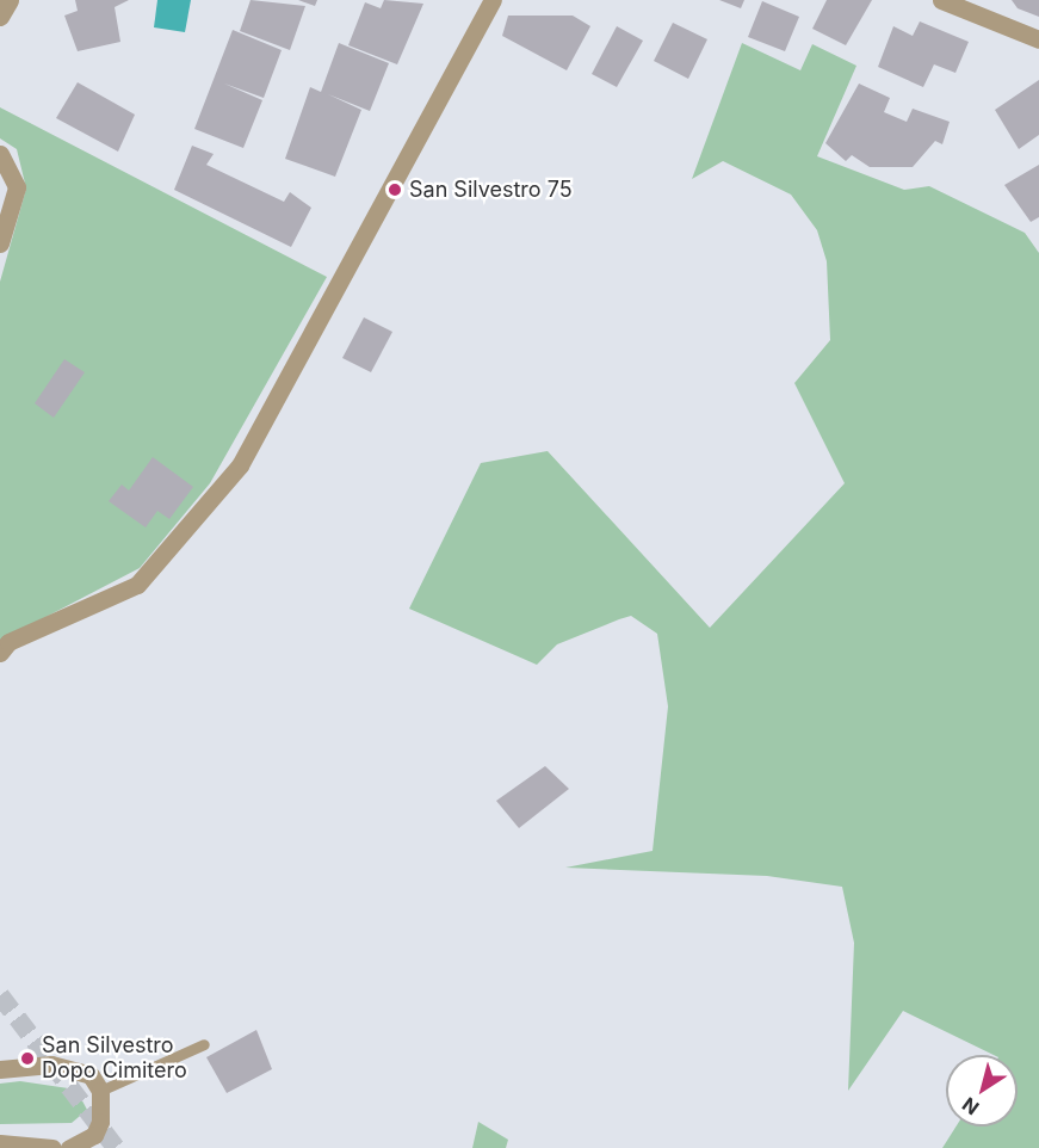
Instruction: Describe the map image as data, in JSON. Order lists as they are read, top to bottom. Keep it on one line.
{"places":["San Silvestro 75","San Silvestro Dopo Cimitero"],"north":"bottom left"}
